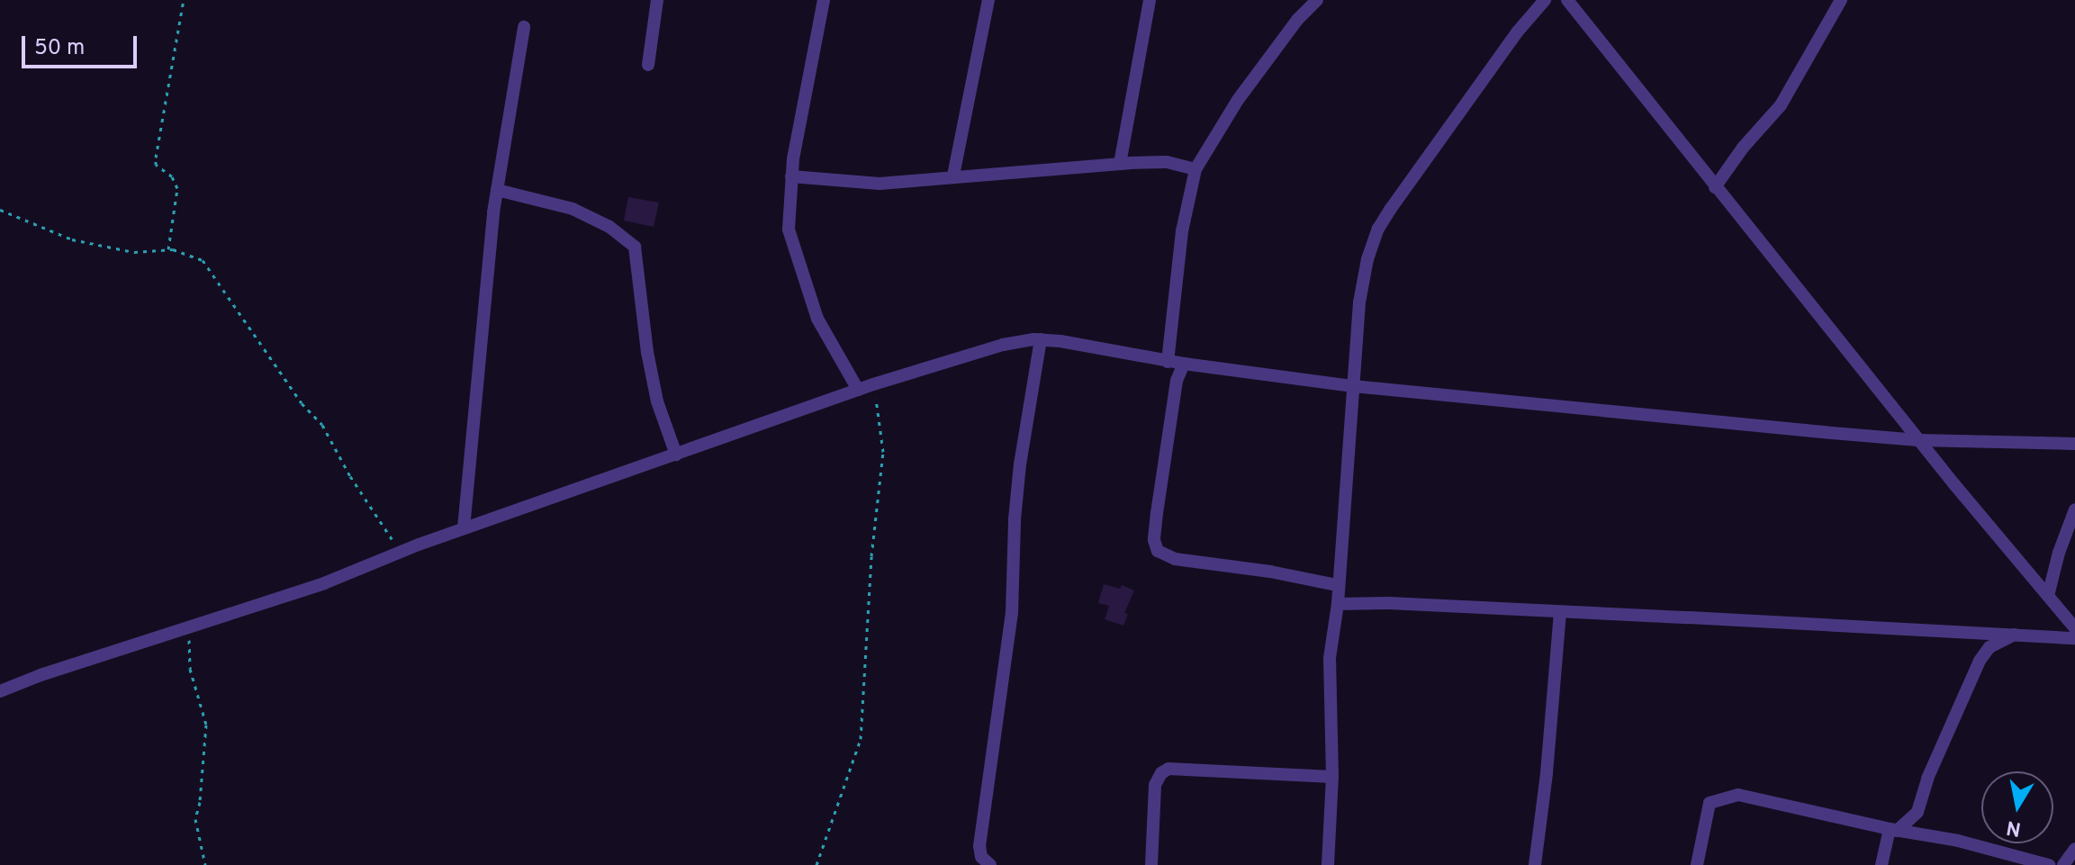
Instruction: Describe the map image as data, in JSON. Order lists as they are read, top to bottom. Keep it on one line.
{"scale_bar":"50 m","north":"bottom"}
